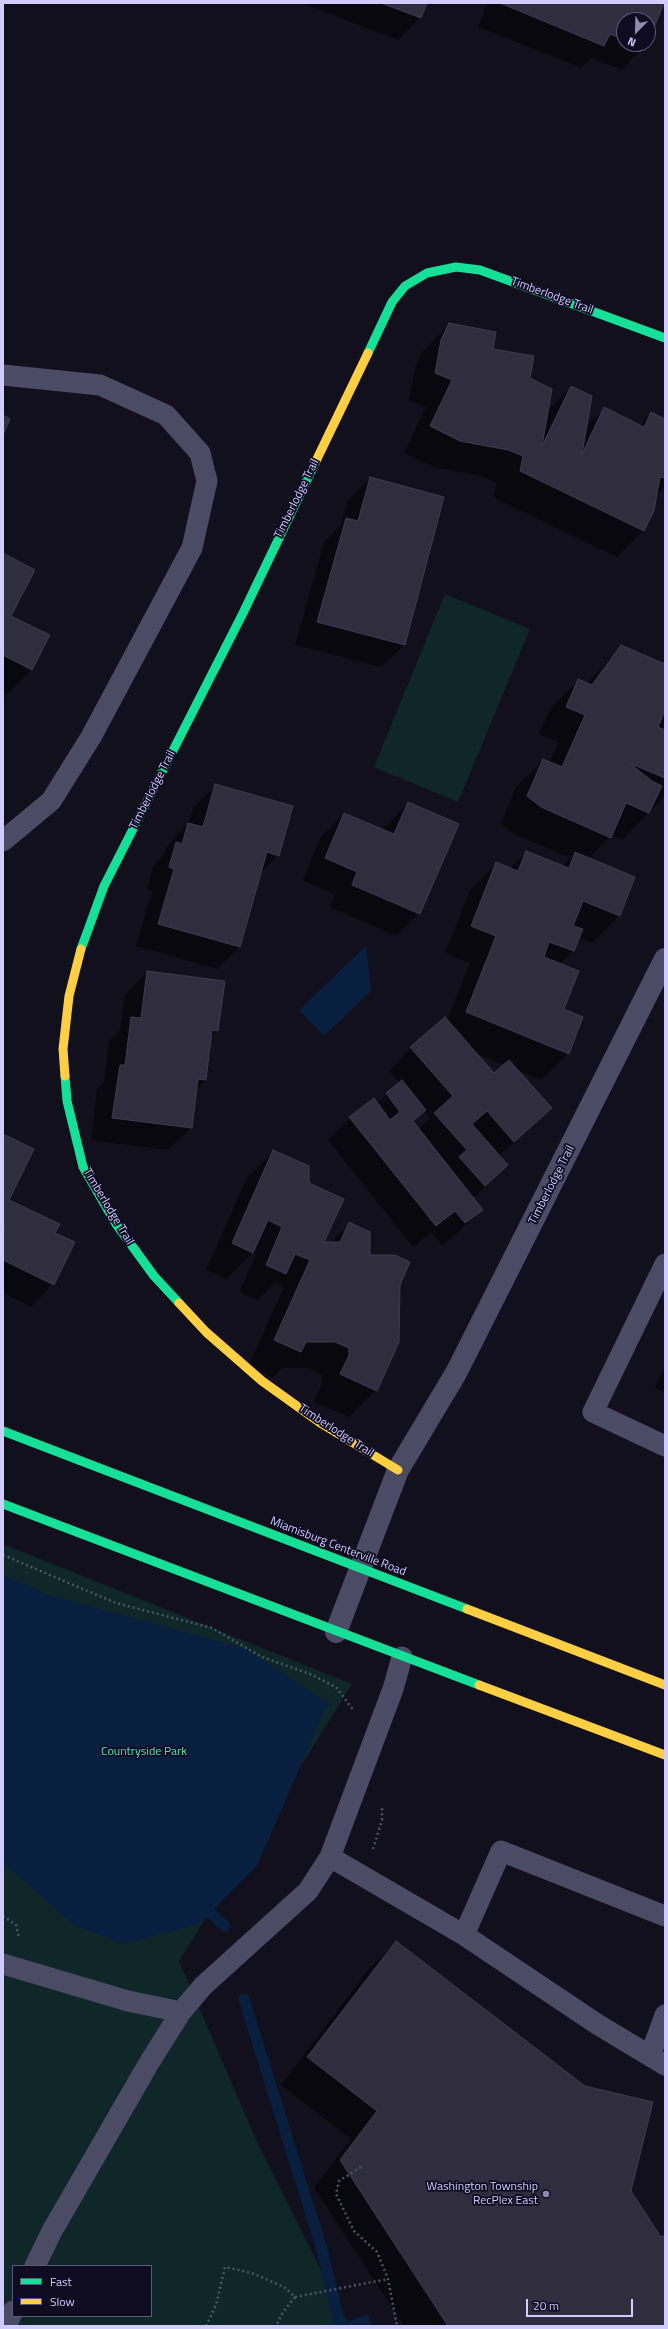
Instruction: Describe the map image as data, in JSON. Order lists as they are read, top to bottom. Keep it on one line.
{"streets":{"street":["Timberlodge Trail","Miamisburg Centerville Road"]},"crossings":[["Timberlodge Trail","Miamisburg Centerville Road"]],"parks":["Countryside Park"],"places":["Washington Township RecPlex East"],"legend":["Fast","Slow"],"scale_bar":"20 m","north":"bottom left"}
